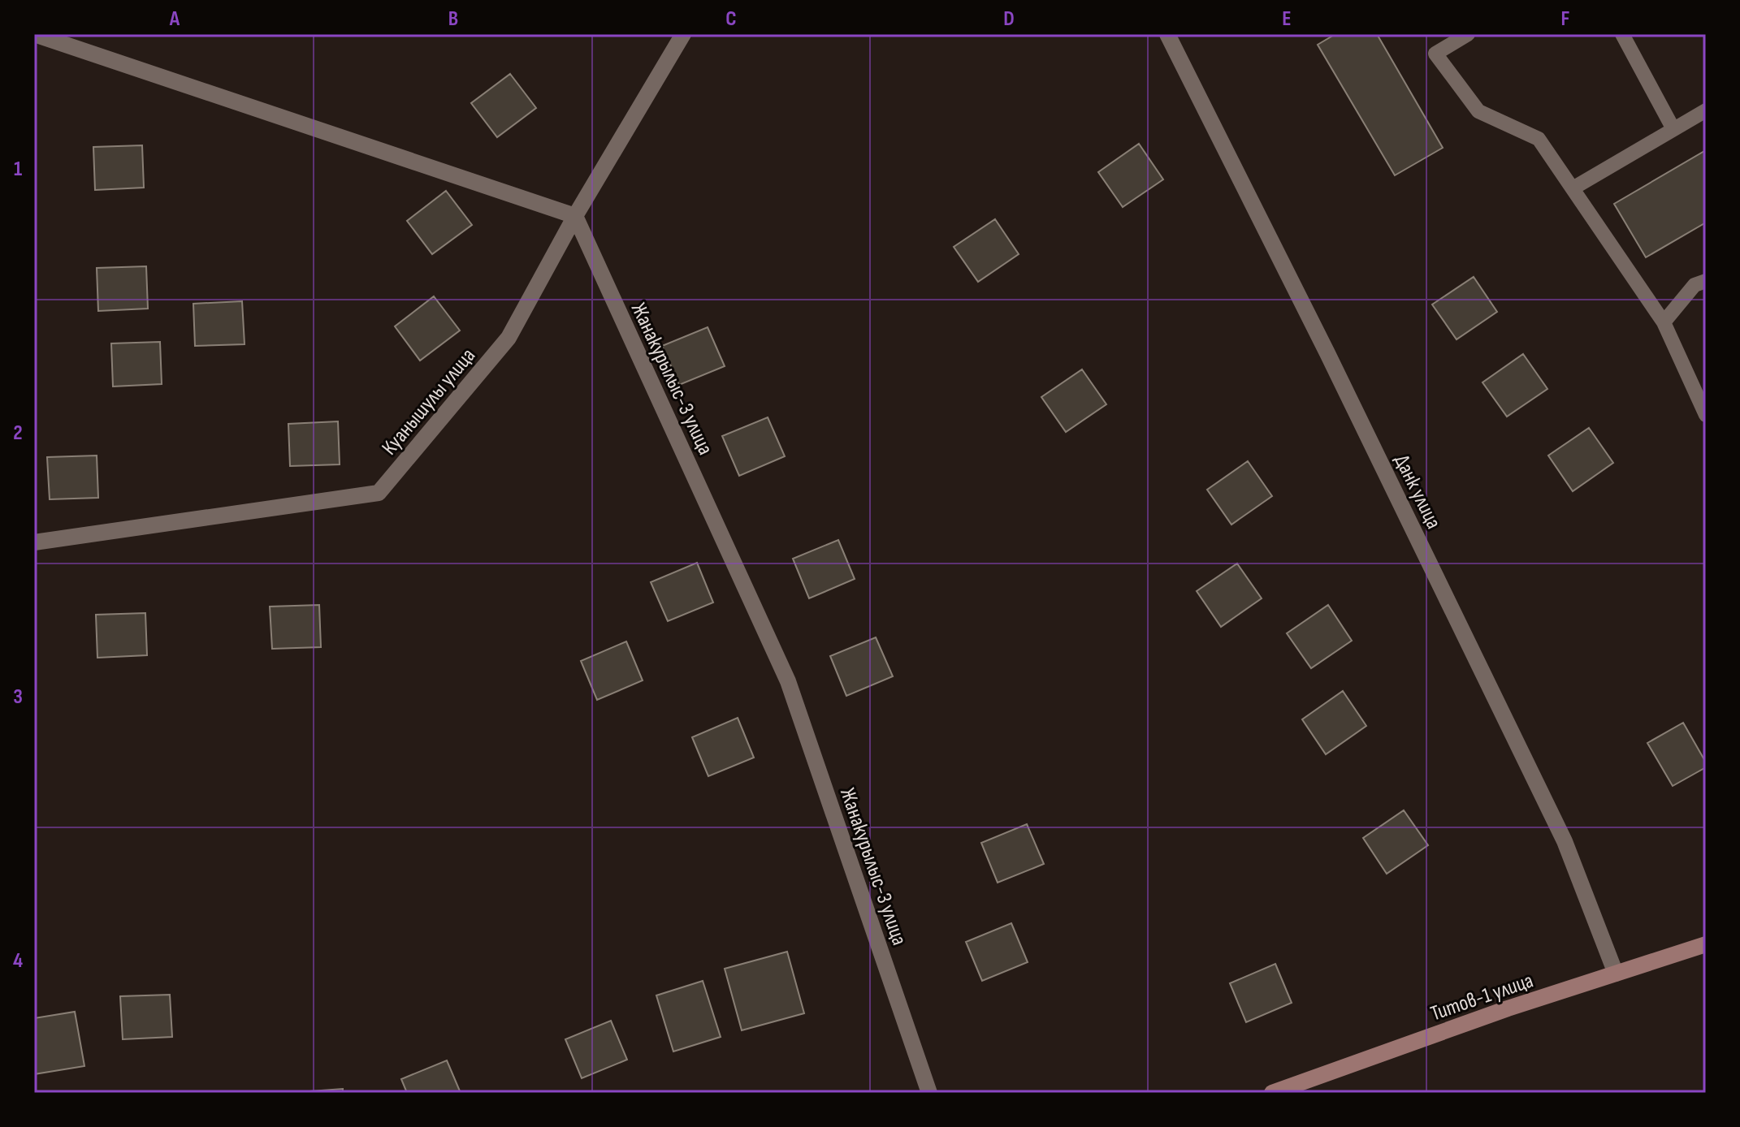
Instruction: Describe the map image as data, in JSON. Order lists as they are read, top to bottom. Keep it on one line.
{"streets":{"street":["Жанакурылыс-3 улица","Куанышулы улица","Данк улица","Титов-1 улица"]},"crossings":[["Жанакурылыс-3 улица","Куанышулы улица"],["Данк улица","Титов-1 улица"]],"grid":{"columns":["A","B","C","D","E","F"],"rows":["1","2","3","4"]}}
